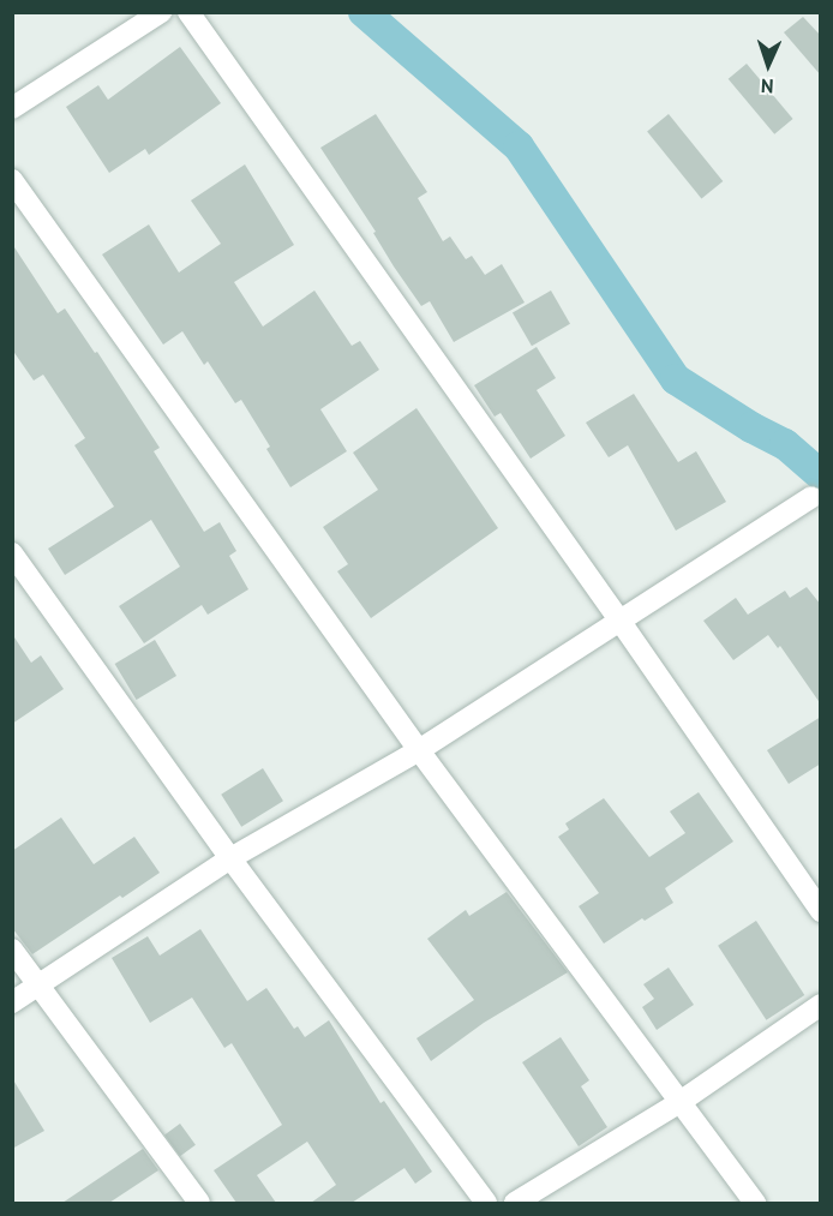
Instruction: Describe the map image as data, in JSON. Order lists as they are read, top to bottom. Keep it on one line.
{"north":"bottom"}
